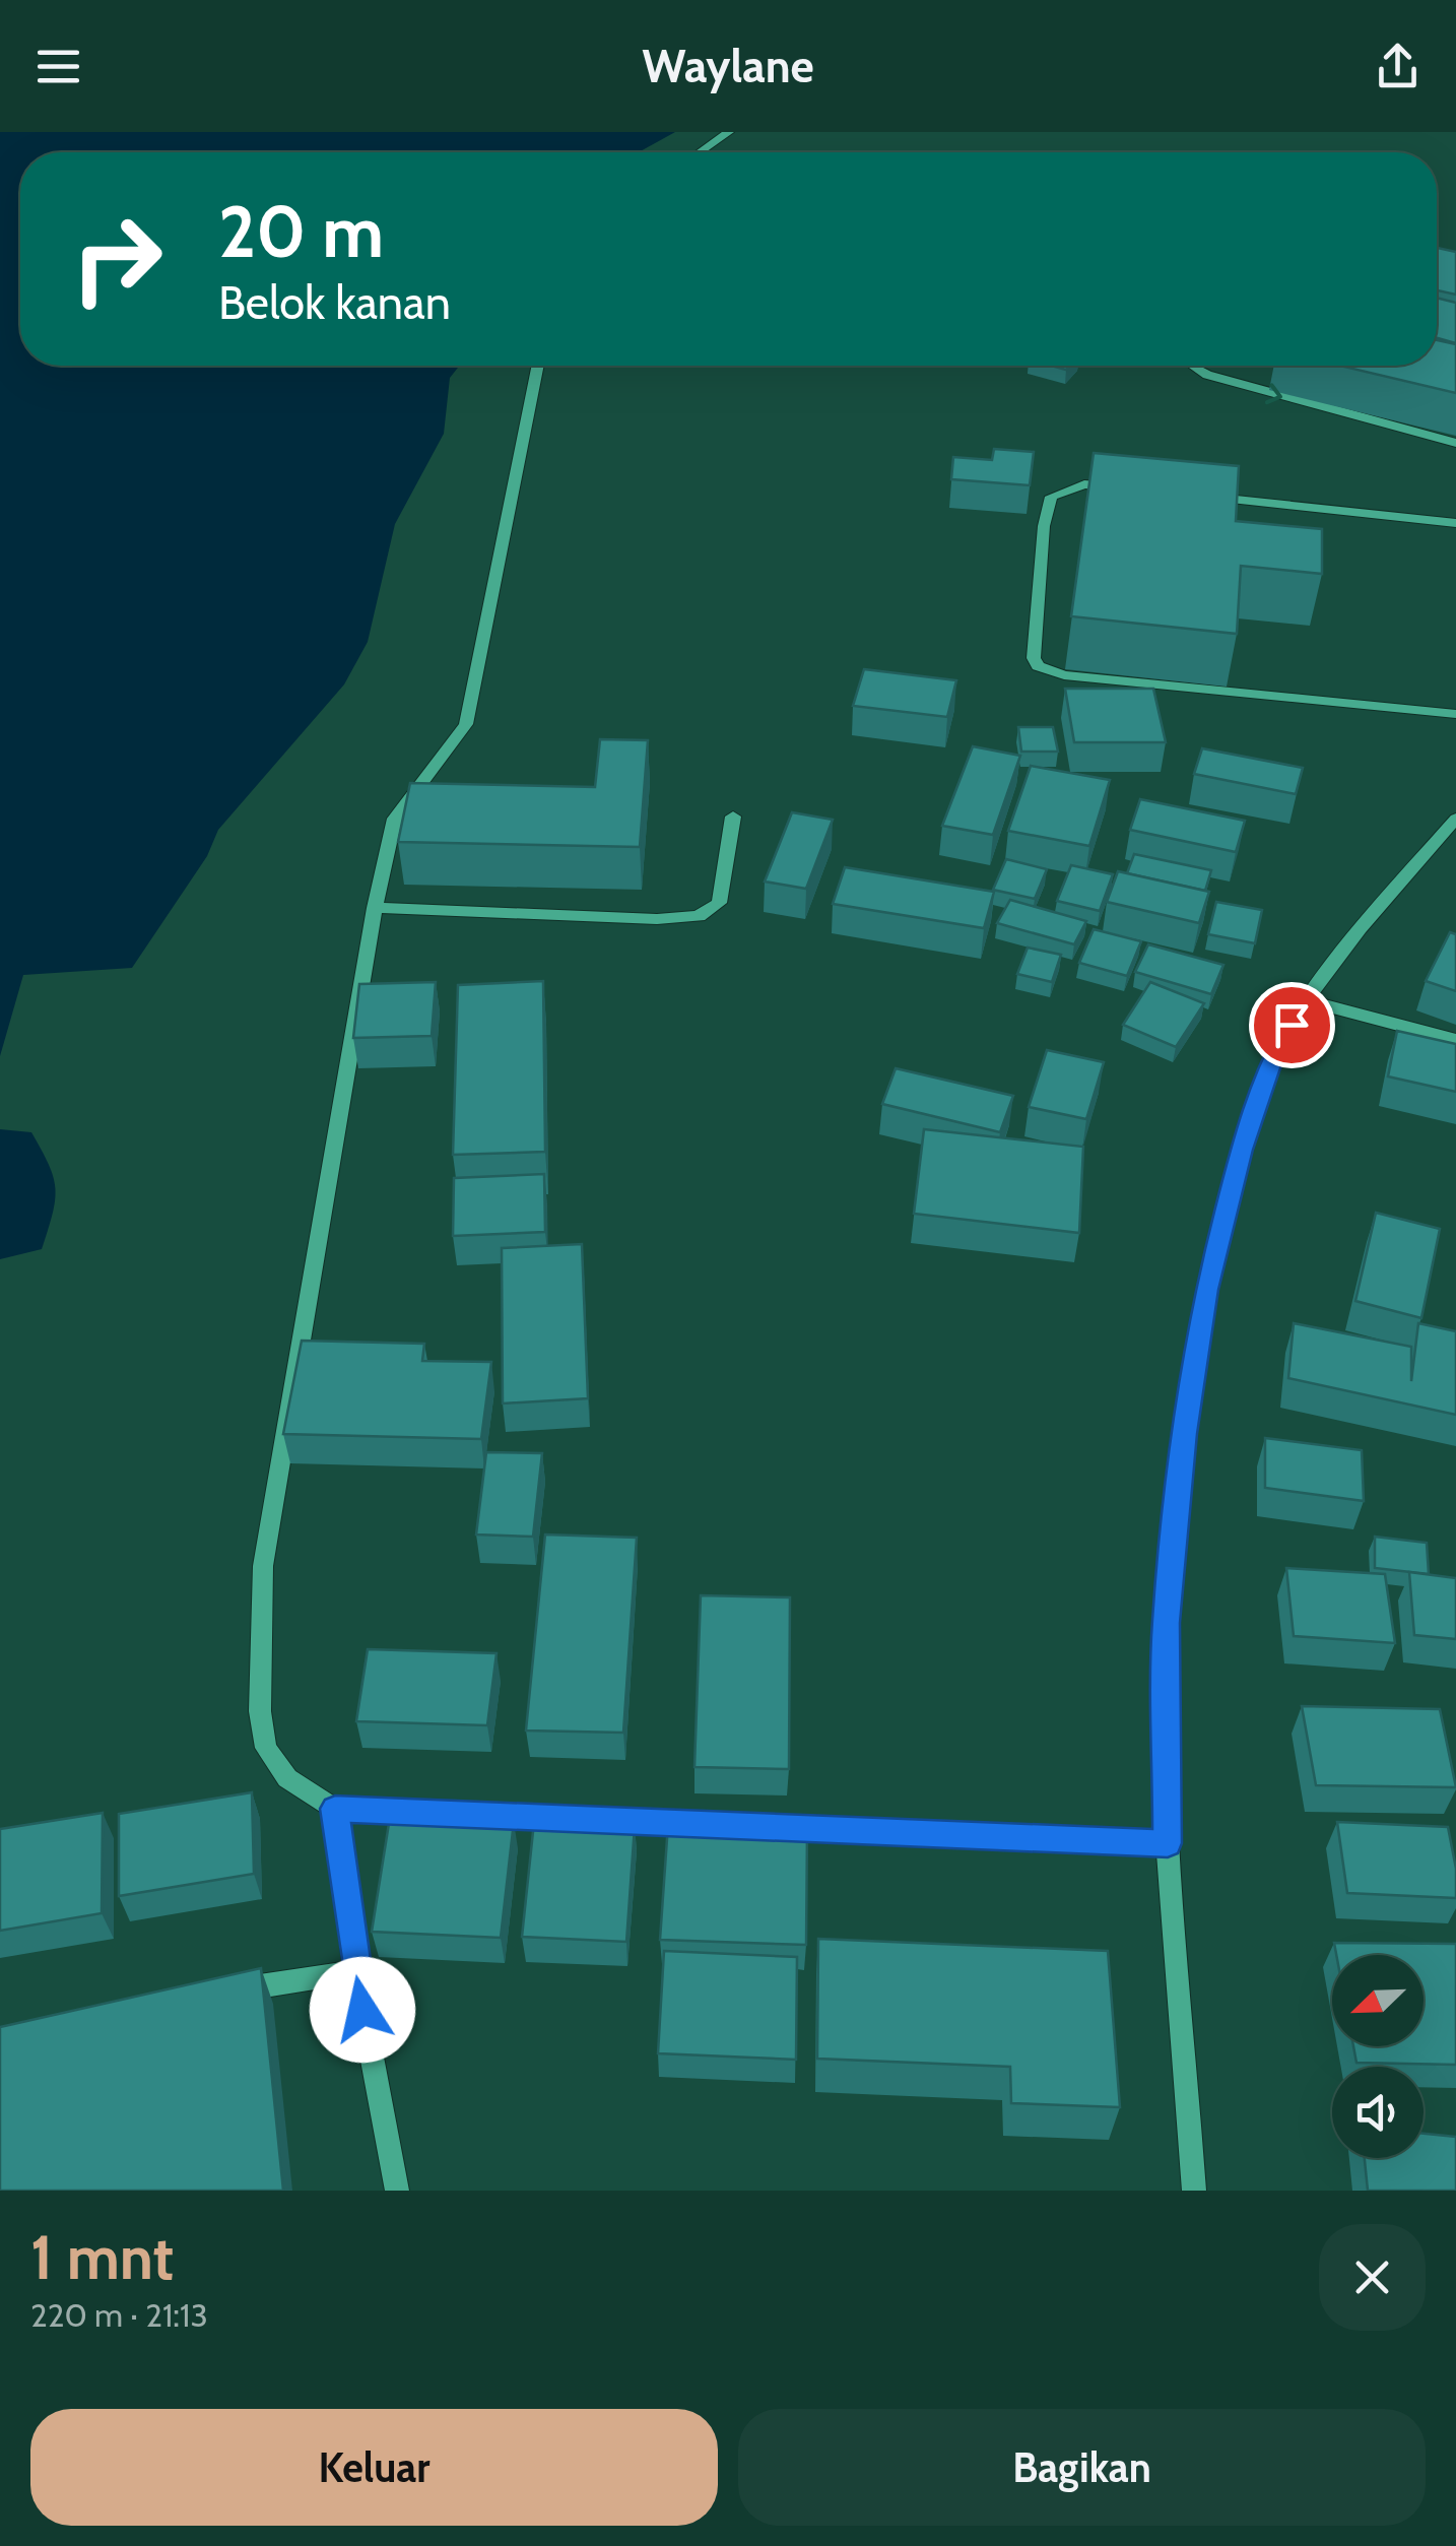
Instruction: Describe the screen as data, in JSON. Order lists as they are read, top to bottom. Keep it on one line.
{"north":"bottom left","page":{"header":"Waylane","turn":["20 m","Belok kanan"],"heading":["1 mnt","220 m · 21:13"],"buttons":["Keluar","Bagikan"]}}
